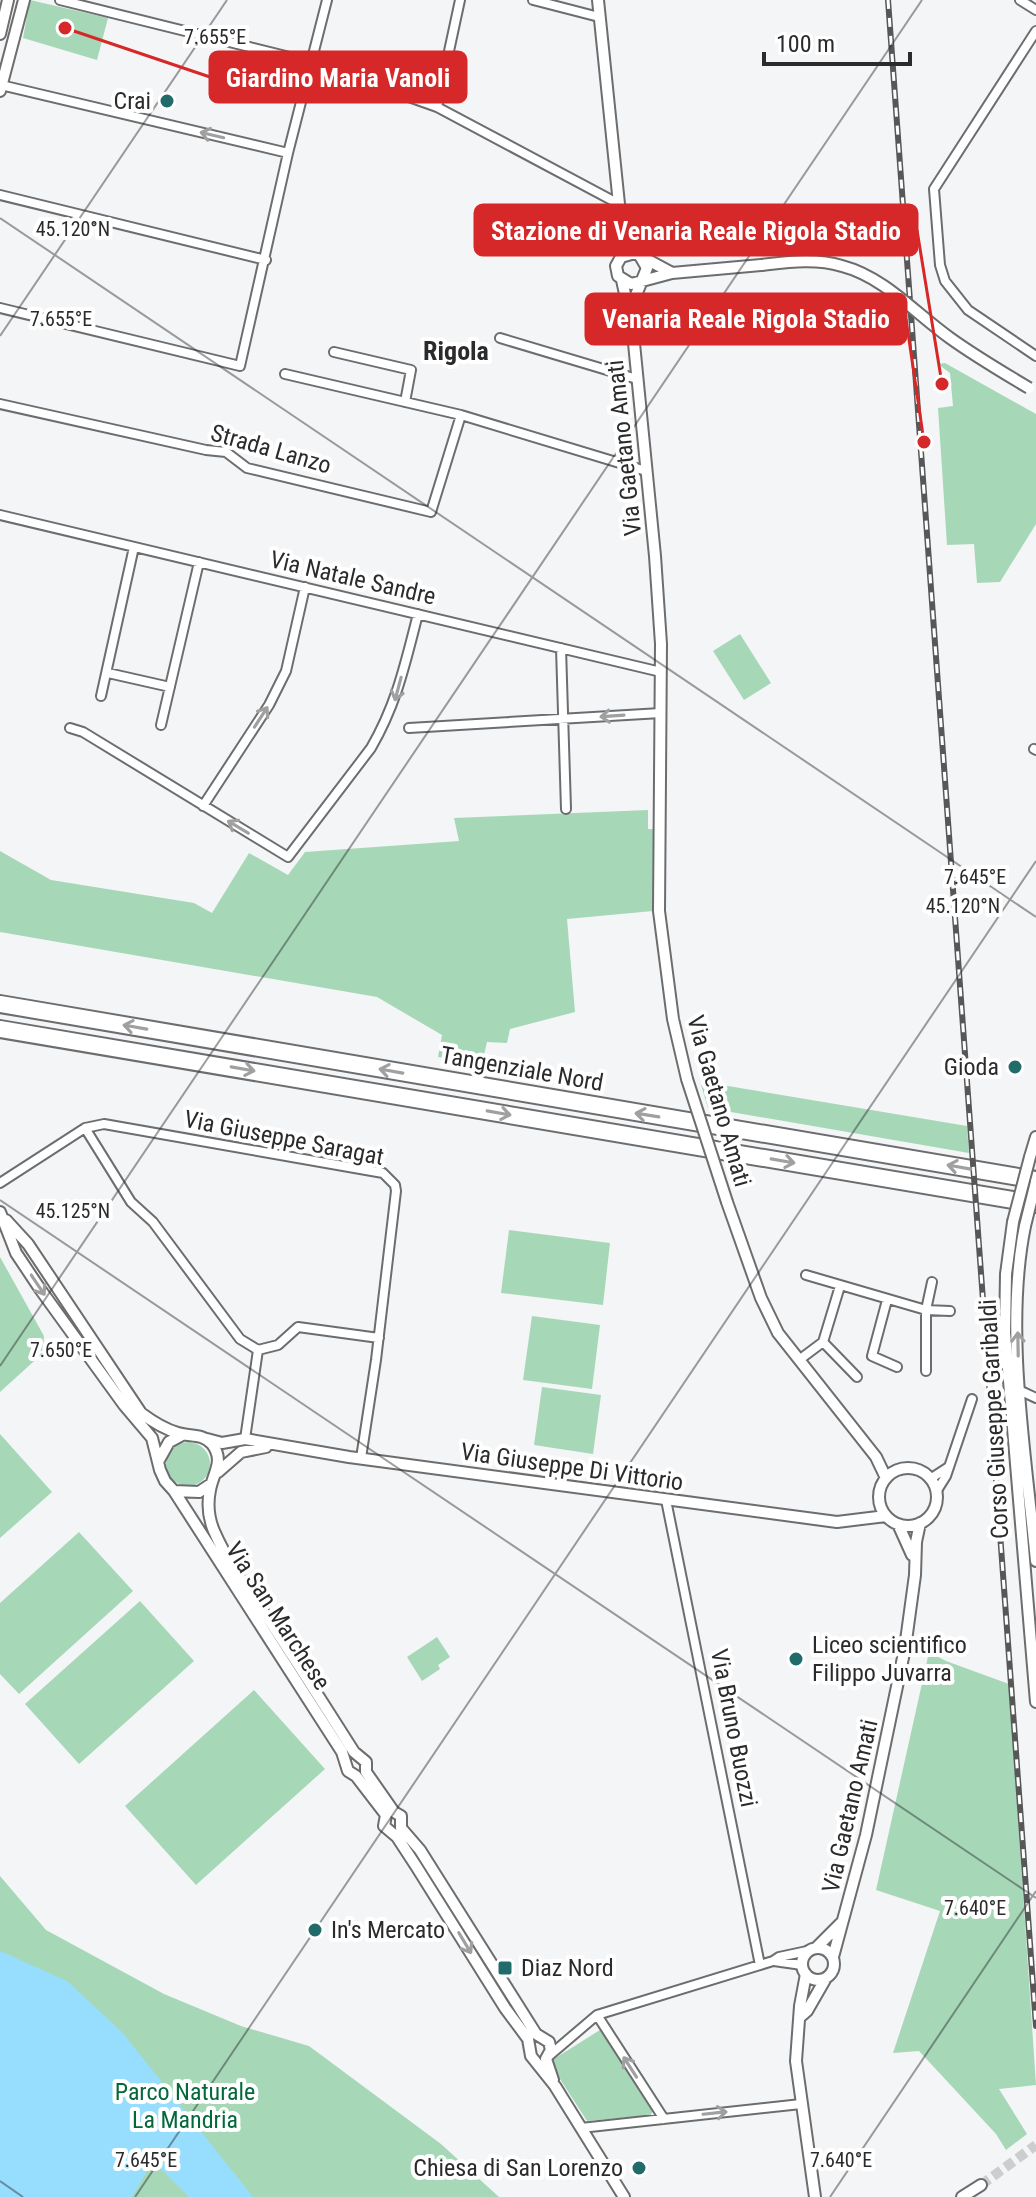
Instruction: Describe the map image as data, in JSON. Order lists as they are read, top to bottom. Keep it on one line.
{"streets":{"highway":["Tangenziale Nord"],"street":["Via Gaetano Amati","Strada Lanzo","Via Natale Sandre","Via Giuseppe Saragat","Corso Giuseppe Garibaldi","Via Giuseppe Di Vittorio","Via San Marchese","Via Bruno Buozzi"]},"crossings":[["Via Gaetano Amati","Via Natale Sandre"],["Via Gaetano Amati","Via Giuseppe Di Vittorio"],["Tangenziale Nord","Corso Giuseppe Garibaldi"],["Via Giuseppe Saragat","Via Giuseppe Di Vittorio"],["Via Giuseppe Di Vittorio","Via San Marchese"],["Via Giuseppe Di Vittorio","Via Bruno Buozzi"]],"districts":["Rigola"],"parks":["Parco Naturale La Mandria"],"places":{"other":["Giardino Maria Vanoli","Crai","Stazione di Venaria Reale Rigola Stadio","Venaria Reale Rigola Stadio","Gioda","Liceo scientifico Filippo Juvarra","In's Mercato","Chiesa di San Lorenzo"],"transit":["Diaz Nord"]},"scale_bar":"100 m","coordinates":["7.655°E","45.120°N","7.645°E","45.125°N","7.650°E","7.640°E"]}
